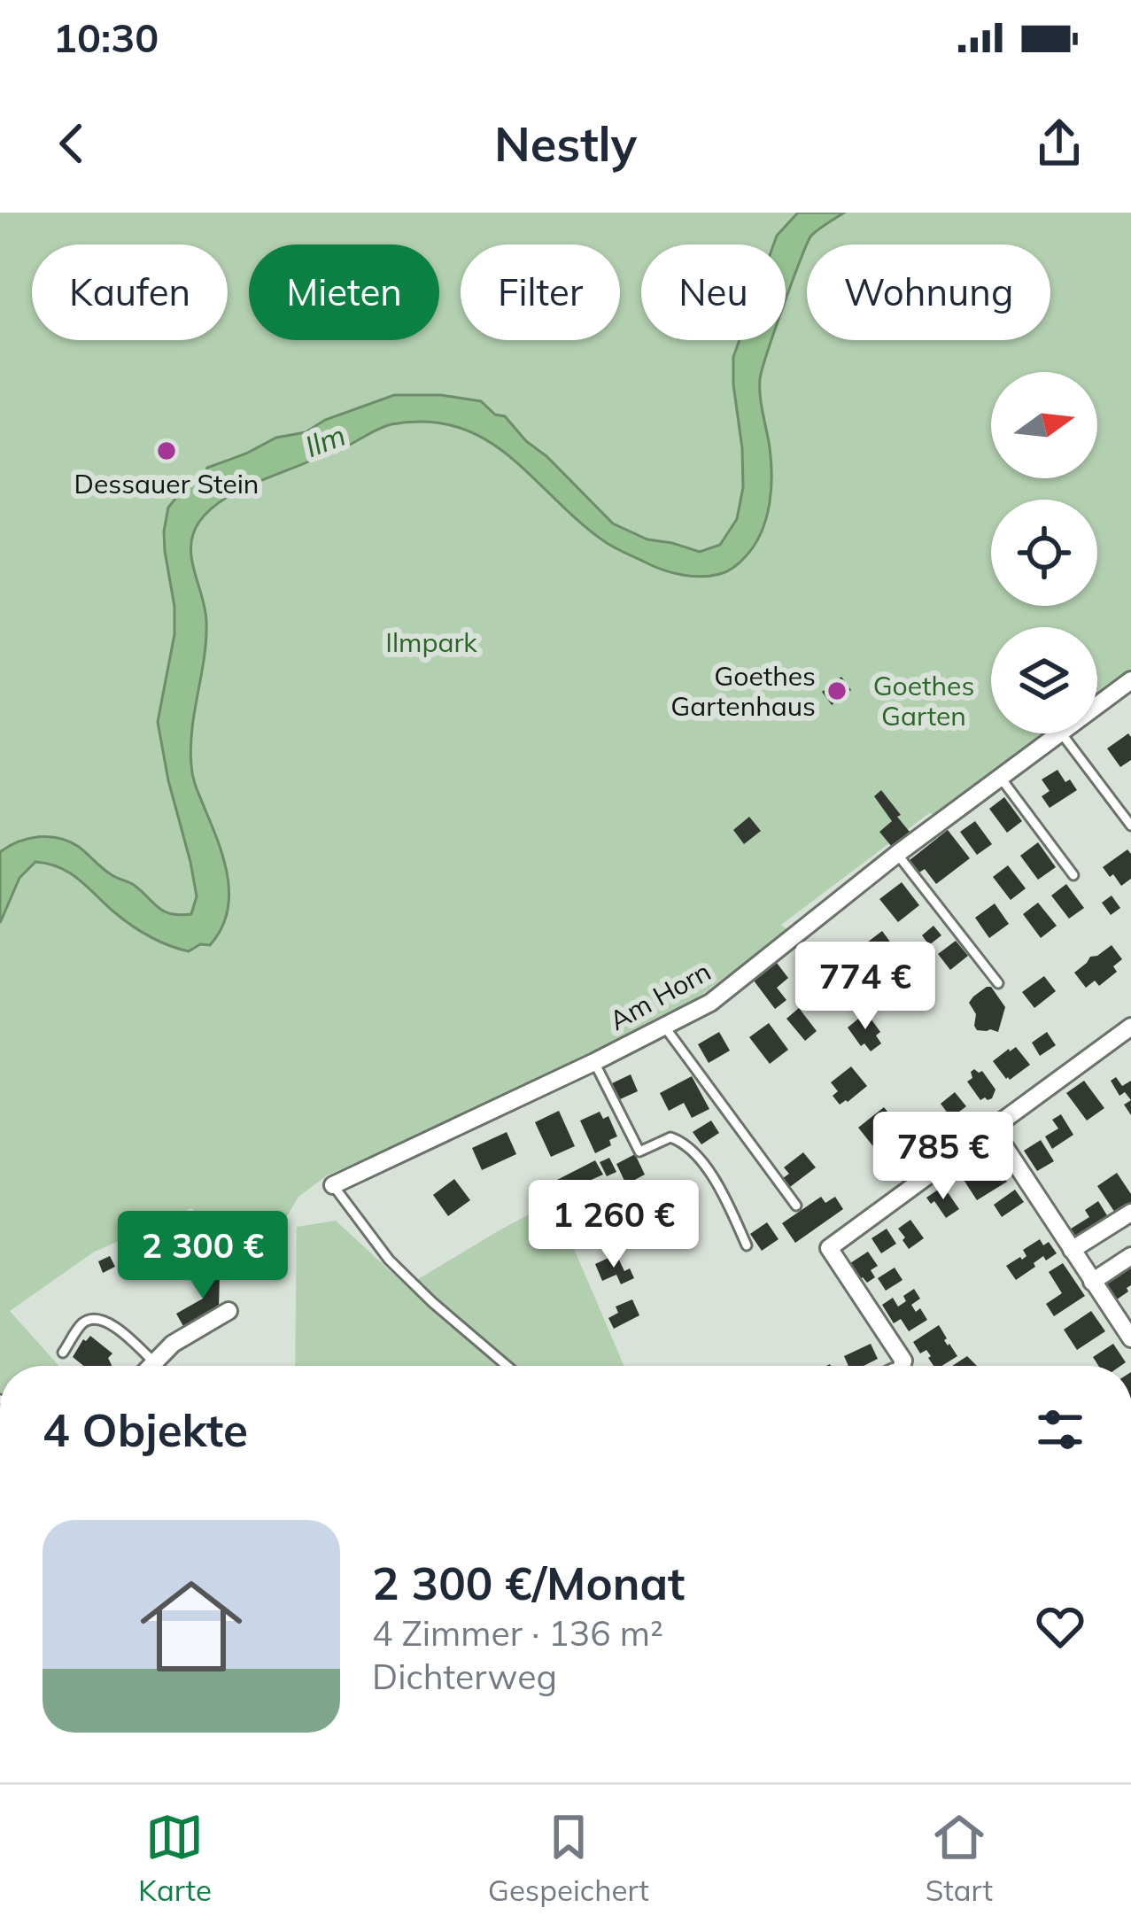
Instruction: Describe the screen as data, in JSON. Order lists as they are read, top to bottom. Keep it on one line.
{"streets":{"street":["Am Horn"]},"water":["Ilm"],"parks":["Ilmpark","Goethes Garten"],"places":["Dessauer Stein","Goethes Gartenhaus"],"north":"right","page":{"status":"10:30","header":"Nestly","chip":["Kaufen","Mieten","Filter","Neu","Wohnung"],"price":["774 €","785 €","1 260 €","2 300 €"],"heading":"4 Objekte","list":[{"name":"2 300 €/Monat","note":"4 Zimmer · 136 m² · Dichterweg"}],"tabs":["Karte","Gespeichert","Start"]}}
